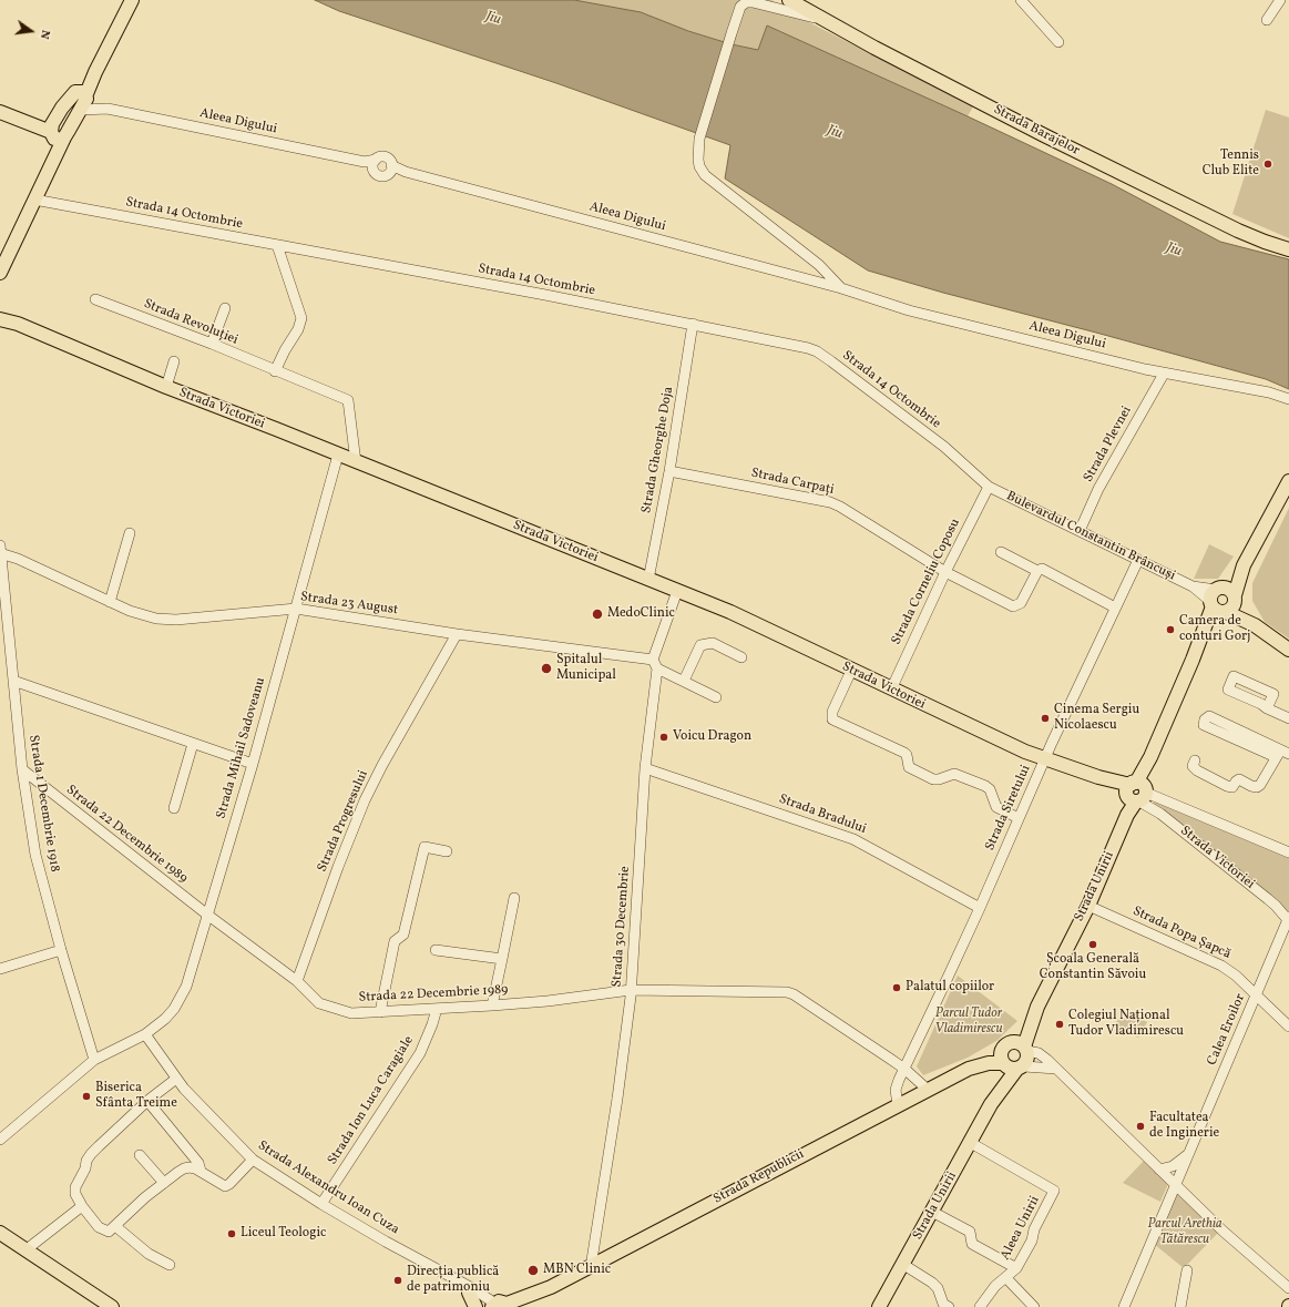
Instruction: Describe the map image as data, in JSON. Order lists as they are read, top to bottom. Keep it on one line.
{"streets":{"main road":["Strada Barajelor","Strada Victoriei","Bulevardul Constantin Brâncuși","Strada Unirii","Strada Republicii"],"street":["Aleea Digului","Strada 14 Octombrie","Strada Revoluției","Strada Plevnei","Strada Gheorghe Doja","Strada Carpați","Strada Corneliu Coposu","Strada 23 August","Strada Mihail Sadoveanu","Strada 1 Decembrie 1918","Strada Siretului","Strada Bradului","Strada Progresului","Strada 22 Decembrie 1989","Strada 30 Decembrie","Strada Popa Șapcă","Calea Eroilor","Strada Ion Luca Caragiale","Strada Alexandru Ioan Cuza","Aleea Unirii"]},"crossings":[["Aleea Digului","Strada Barajelor"],["Aleea Digului","Strada Plevnei"],["Strada 14 Octombrie","Strada Gheorghe Doja"],["Strada 14 Octombrie","Bulevardul Constantin Brâncuși"],["Strada 14 Octombrie","Strada Corneliu Coposu"],["Strada Revoluției","Strada Victoriei"],["Strada Victoriei","Strada Gheorghe Doja"],["Strada Victoriei","Strada Corneliu Coposu"],["Strada Victoriei","Strada Mihail Sadoveanu"],["Strada Victoriei","Strada Siretului"],["Strada Victoriei","Strada Unirii"],["Strada Victoriei","Strada 30 Decembrie"],["Strada Victoriei","Calea Eroilor"],["Strada Plevnei","Bulevardul Constantin Brâncuși"],["Strada Gheorghe Doja","Strada Carpați"],["Strada Carpați","Strada Corneliu Coposu"],["Bulevardul Constantin Brâncuși","Strada Corneliu Coposu"],["Bulevardul Constantin Brâncuși","Strada Siretului"],["Bulevardul Constantin Brâncuși","Strada Unirii"],["Strada 23 August","Strada Mihail Sadoveanu"],["Strada 23 August","Strada 1 Decembrie 1918"],["Strada 23 August","Strada Progresului"],["Strada 23 August","Strada 30 Decembrie"],["Strada Mihail Sadoveanu","Strada 22 Decembrie 1989"],["Strada Mihail Sadoveanu","Strada Alexandru Ioan Cuza"],["Strada 1 Decembrie 1918","Strada 22 Decembrie 1989"],["Strada Siretului","Strada Bradului"],["Strada Siretului","Strada 22 Decembrie 1989"],["Strada Bradului","Strada 30 Decembrie"],["Strada Progresului","Strada 22 Decembrie 1989"],["Strada 22 Decembrie 1989","Strada 30 Decembrie"],["Strada 22 Decembrie 1989","Strada Ion Luca Caragiale"],["Strada 22 Decembrie 1989","Strada Republicii"],["Strada Unirii","Strada Popa Șapcă"],["Strada Unirii","Strada Republicii"],["Strada Unirii","Aleea Unirii"],["Strada 30 Decembrie","Strada Republicii"],["Strada Popa Șapcă","Calea Eroilor"],["Strada Ion Luca Caragiale","Strada Alexandru Ioan Cuza"],["Strada Republicii","Strada Alexandru Ioan Cuza"]],"water":["Jiu"],"parks":["Parcul Tudor Vladimirescu","Parcul Arethia Tătărescu"],"places":["Tennis Club Elite","MedoClinic","Camera de conturi Gorj","Spitalul Municipal","Cinema Sergiu Nicolaescu","Voicu Dragon","Școala Generală Constantin Săvoiu","Palatul copiilor","Colegiul Național Tudor Vladimirescu","Biserica Sfânta Treime","Facultatea de Inginerie","Liceul Teologic","MBN Clinic","Direcția publică de patrimoniu"],"north":"right"}
